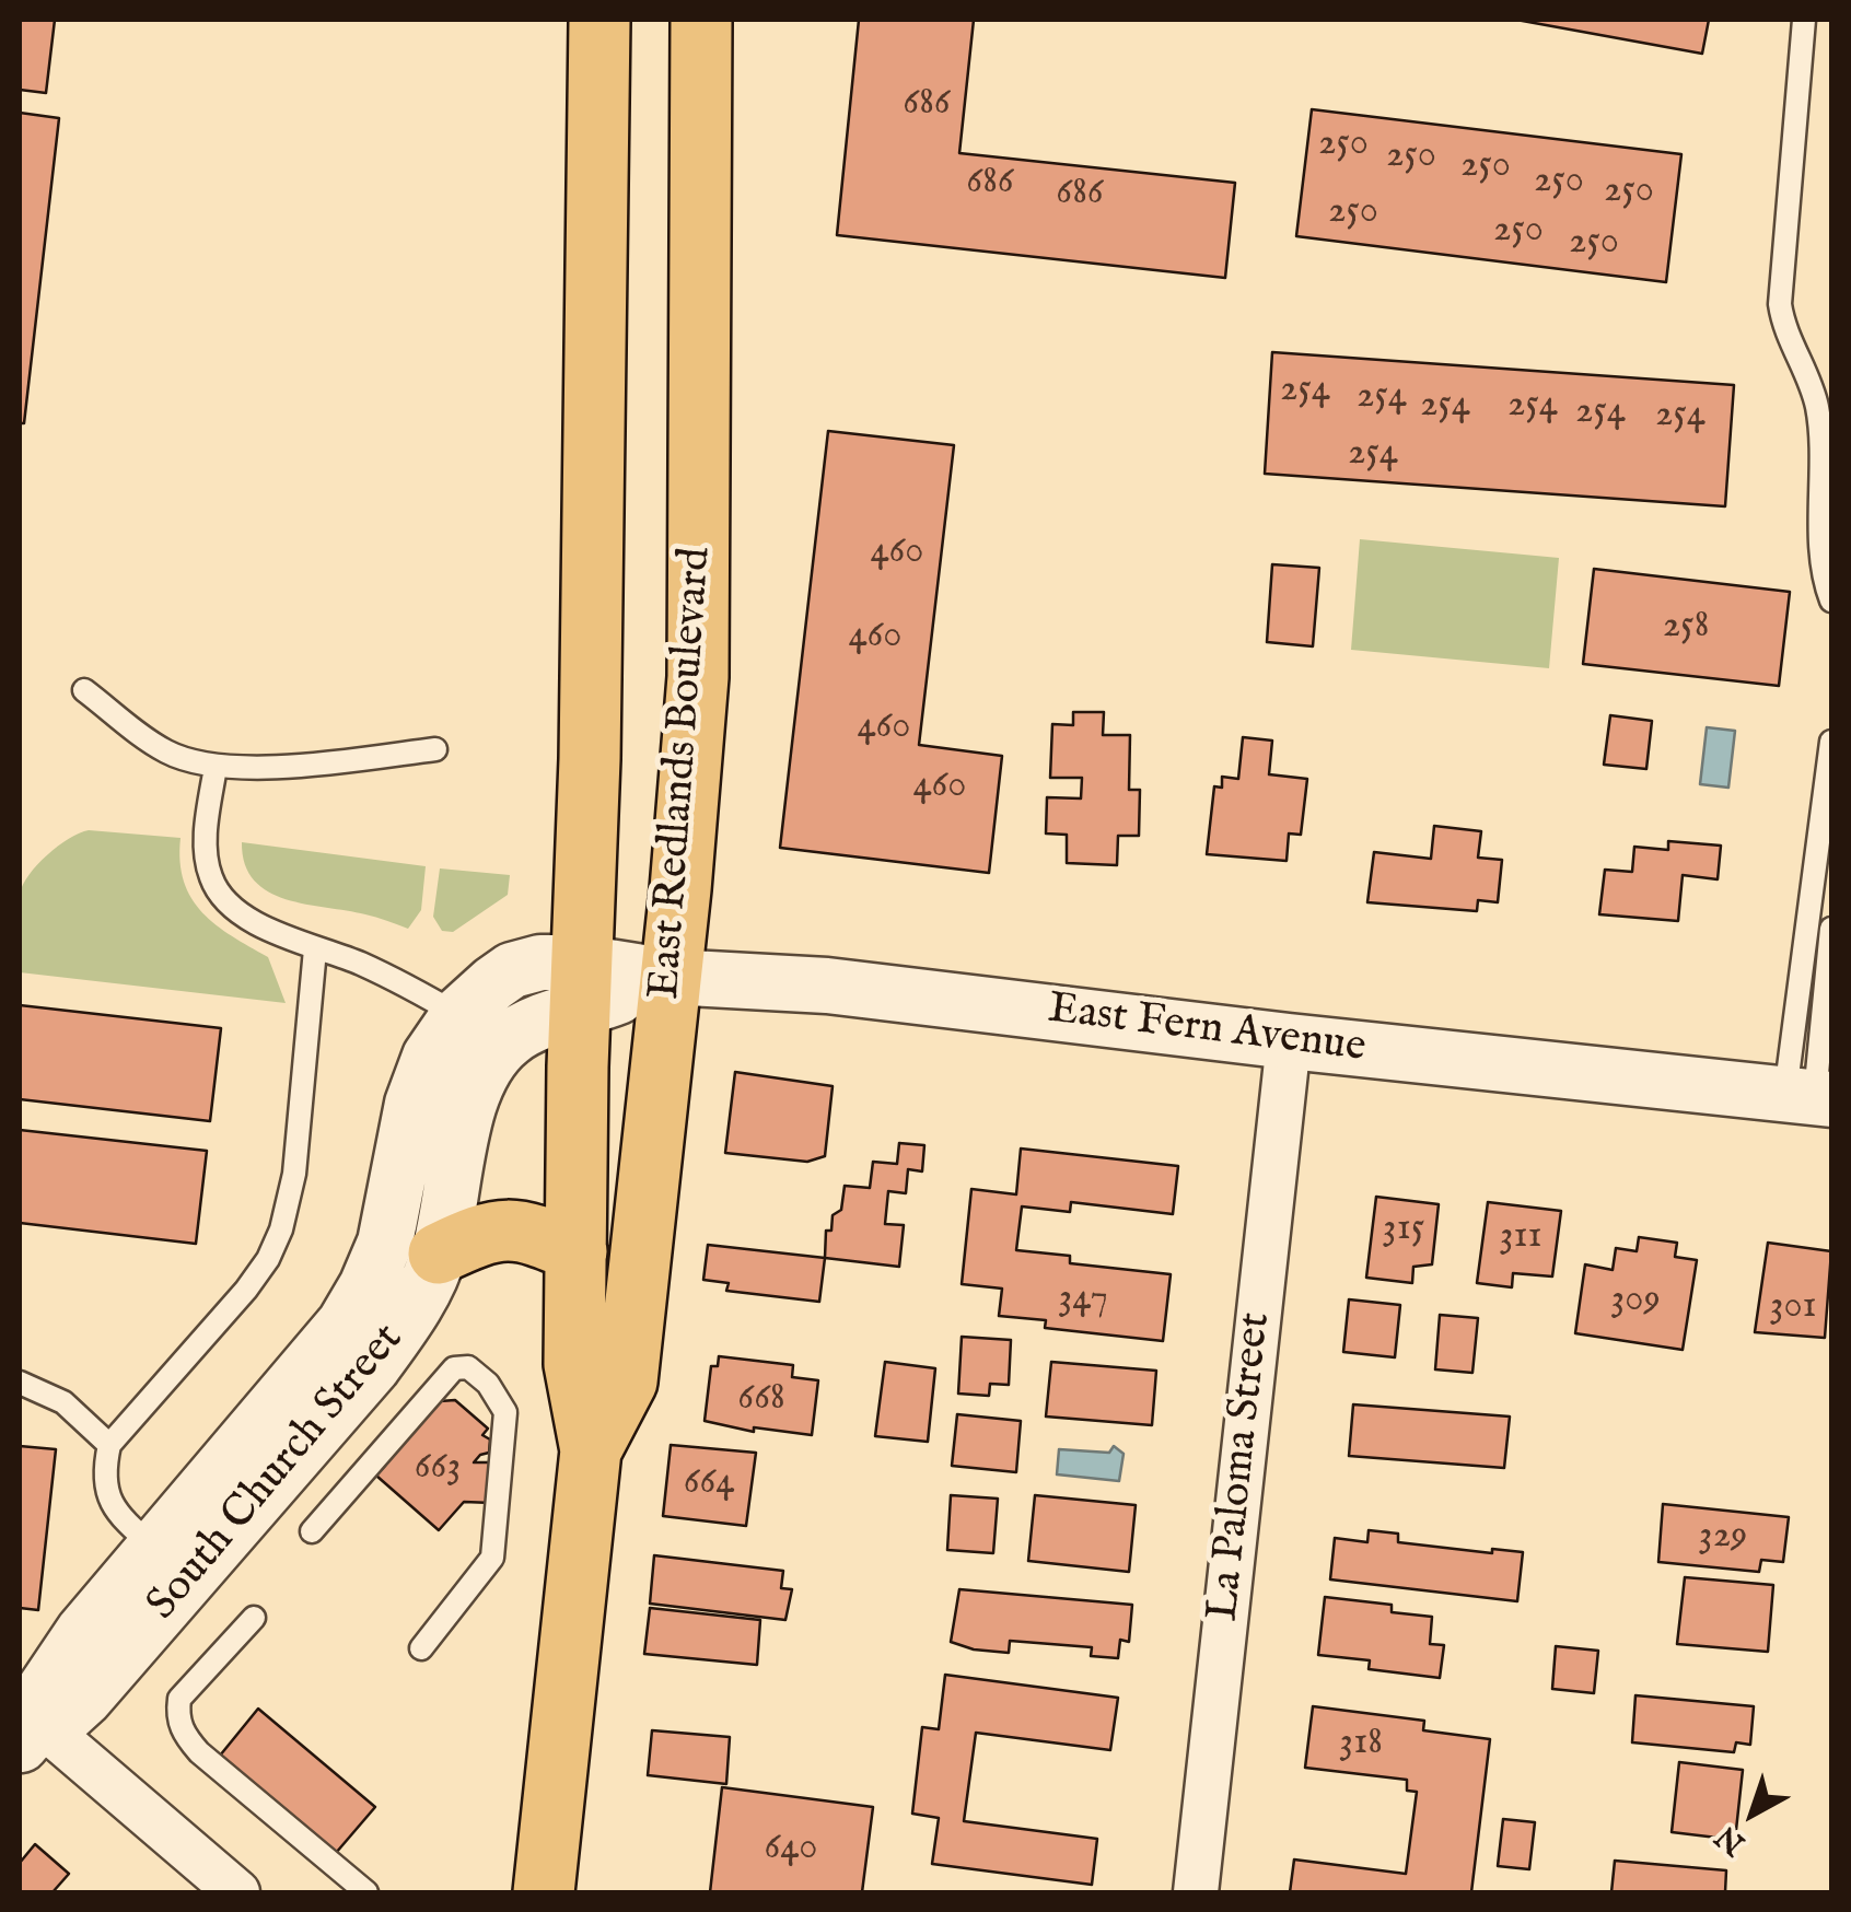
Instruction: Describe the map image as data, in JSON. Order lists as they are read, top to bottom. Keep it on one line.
{"streets":{"main road":["East Redlands Boulevard"],"street":["East Fern Avenue","La Paloma Street","South Church Street"]},"crossings":[["East Redlands Boulevard","East Fern Avenue"],["East Redlands Boulevard","South Church Street"],["East Fern Avenue","La Paloma Street"],["East Fern Avenue","South Church Street"]],"house_numbers":["686","250","250","250","250","686","250","686","250","250","250","254","254","254","254","254","254","254","460","258","460","460","460","315","311","347","309","301","668","663","664","329","318","640"],"north":"bottom left"}
